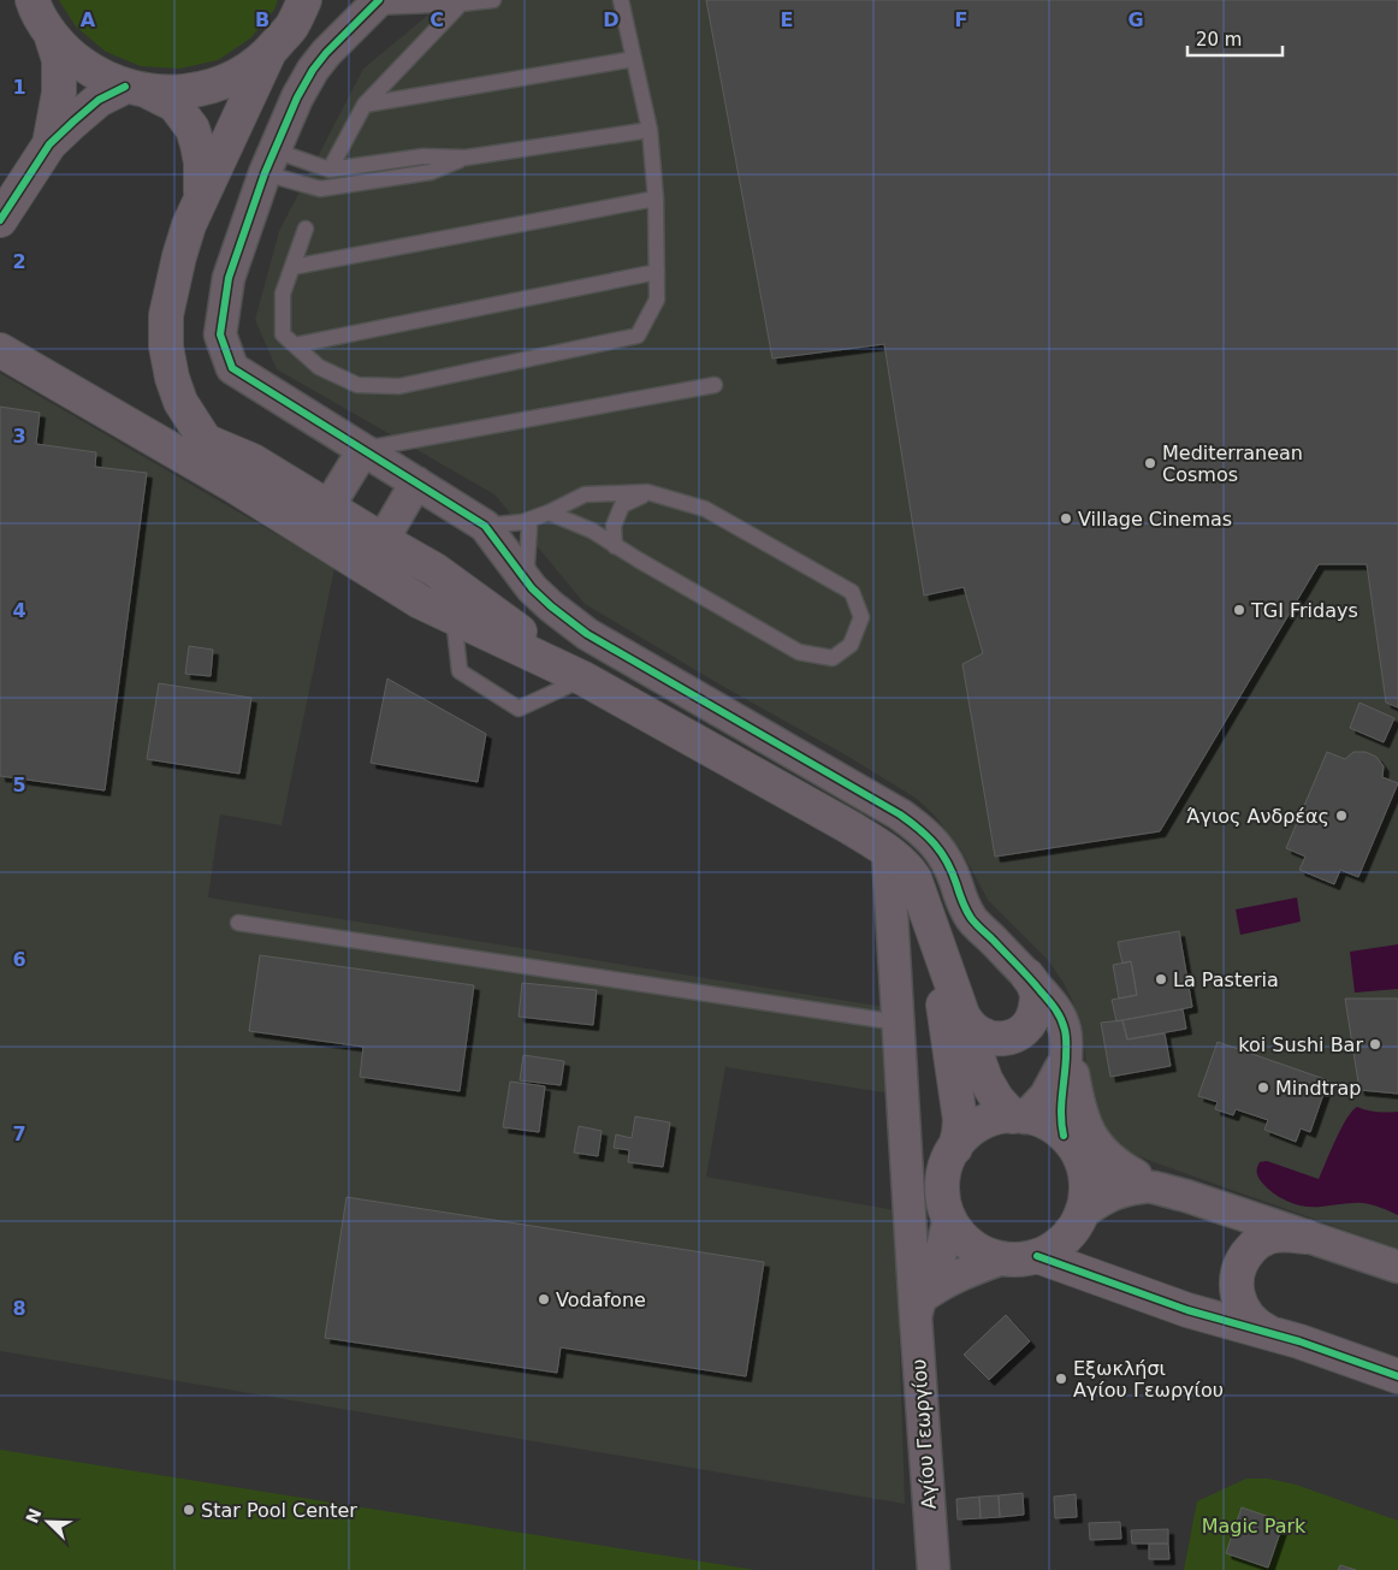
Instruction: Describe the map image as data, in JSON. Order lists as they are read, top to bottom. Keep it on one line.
{"streets":{"street":["Αγίου Γεωργίου"]},"parks":["Magic Park"],"places":["Mediterranean Cosmos","Village Cinemas","TGI Fridays","Άγιος Ανδρέας","La Pasteria","koi Sushi Bar","Mindtrap","Vodafone","Εξωκλήσι Αγίου Γεωργίου","Star Pool Center"],"scale_bar":"20 m","north":"top left","grid":{"columns":["A","B","C","D","E","F","G"],"rows":["1","2","3","4","5","6","7","8"]}}
